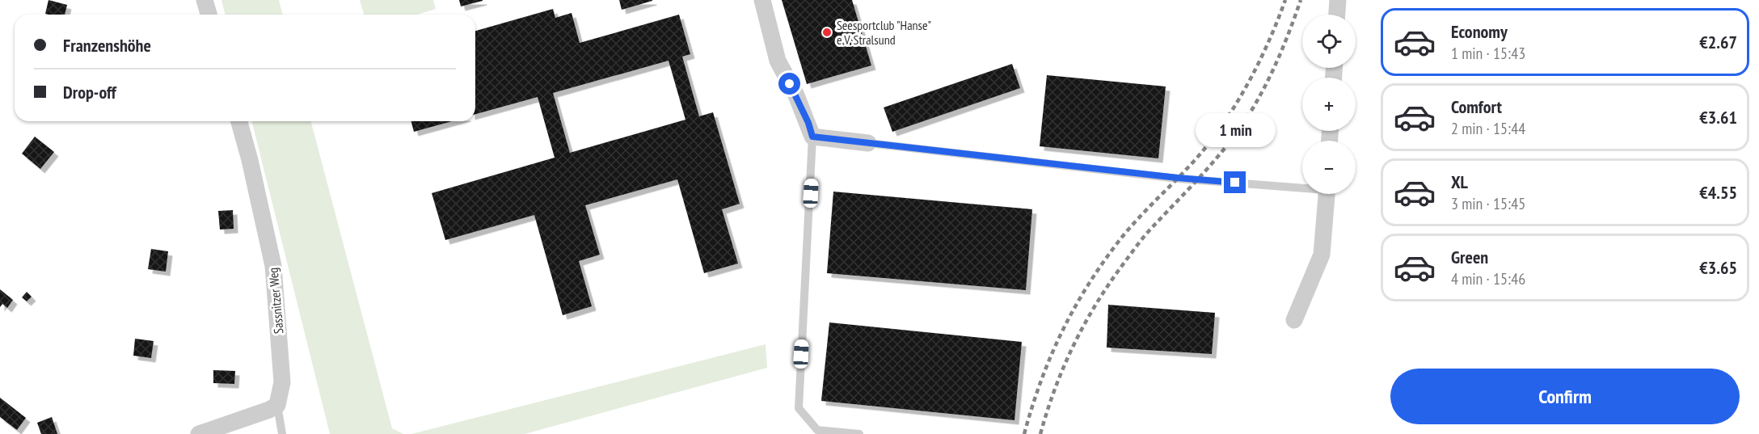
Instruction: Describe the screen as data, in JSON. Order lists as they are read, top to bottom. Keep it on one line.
{"streets":{"street":["Sassnitzer Weg"]},"places":["Seesportclub \"Hanse\" e.V. Stralsund"],"page":{"list":[{"name":"Economy","note":"1 min · 15:43","value":"€2.67"},{"name":"Comfort","note":"2 min · 15:44","value":"€3.61"},{"name":"XL","note":"3 min · 15:45","value":"€4.55"},{"name":"Green","note":"4 min · 15:46","value":"€3.65"}],"map_buttons":["+","−"],"banner":["Franzenshöhe","Drop-off"],"bubble":"1 min","buttons":"Confirm"}}
